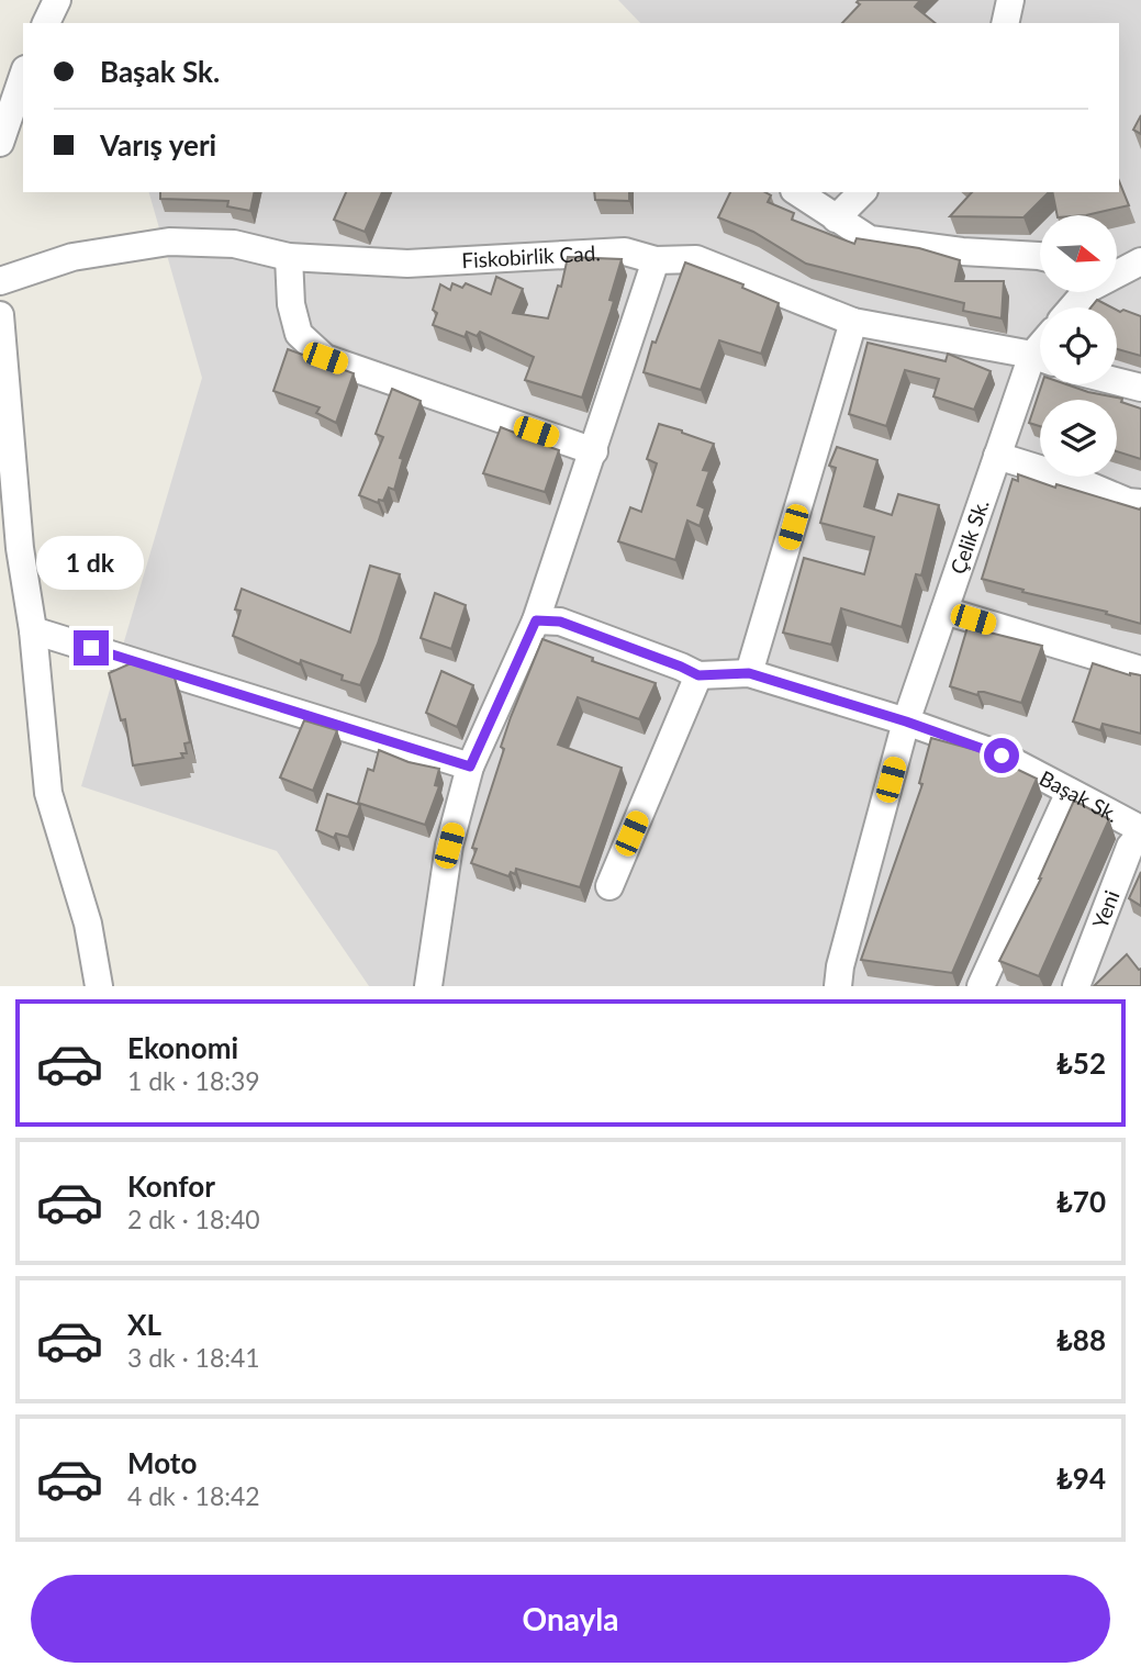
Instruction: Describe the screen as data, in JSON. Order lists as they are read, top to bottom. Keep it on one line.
{"streets":{"street":["Fiskobirlik Cad.","Çelik Sk.","Başak Sk.","Yeni"]},"crossings":[["Çelik Sk.","Başak Sk."],["Başak Sk.","Yeni"]],"north":"right","page":{"banner":["Başak Sk.","Varış yeri"],"bubble":"1 dk","list":[{"name":"Ekonomi","note":"1 dk · 18:39","value":"₺52"},{"name":"Konfor","note":"2 dk · 18:40","value":"₺70"},{"name":"XL","note":"3 dk · 18:41","value":"₺88"},{"name":"Moto","note":"4 dk · 18:42","value":"₺94"}],"buttons":"Onayla"}}
